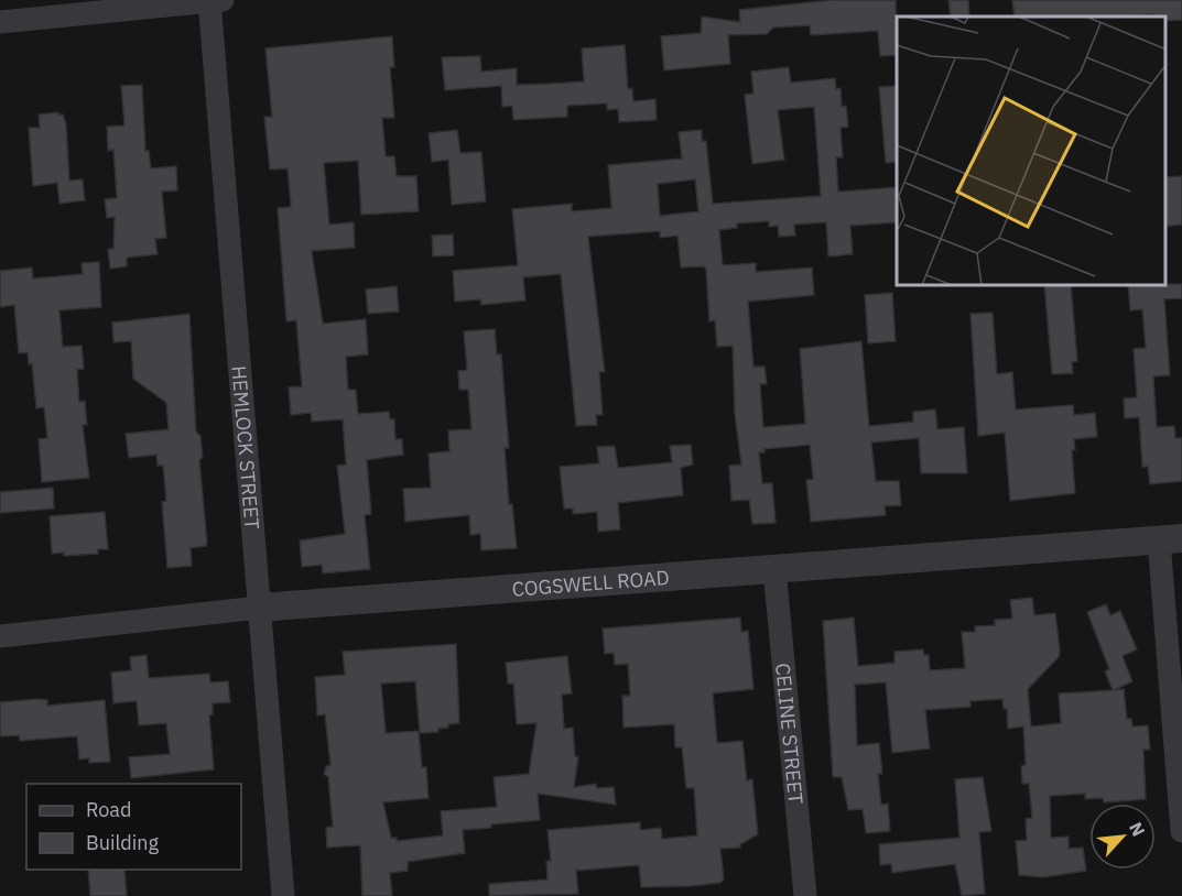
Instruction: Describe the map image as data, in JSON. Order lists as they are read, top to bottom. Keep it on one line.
{"streets":{"street":["HEMLOCK STREET","COGSWELL ROAD","CELINE STREET"]},"crossings":[["HEMLOCK STREET","COGSWELL ROAD"],["COGSWELL ROAD","CELINE STREET"]],"legend":["Road","Building"],"north":"top right"}
